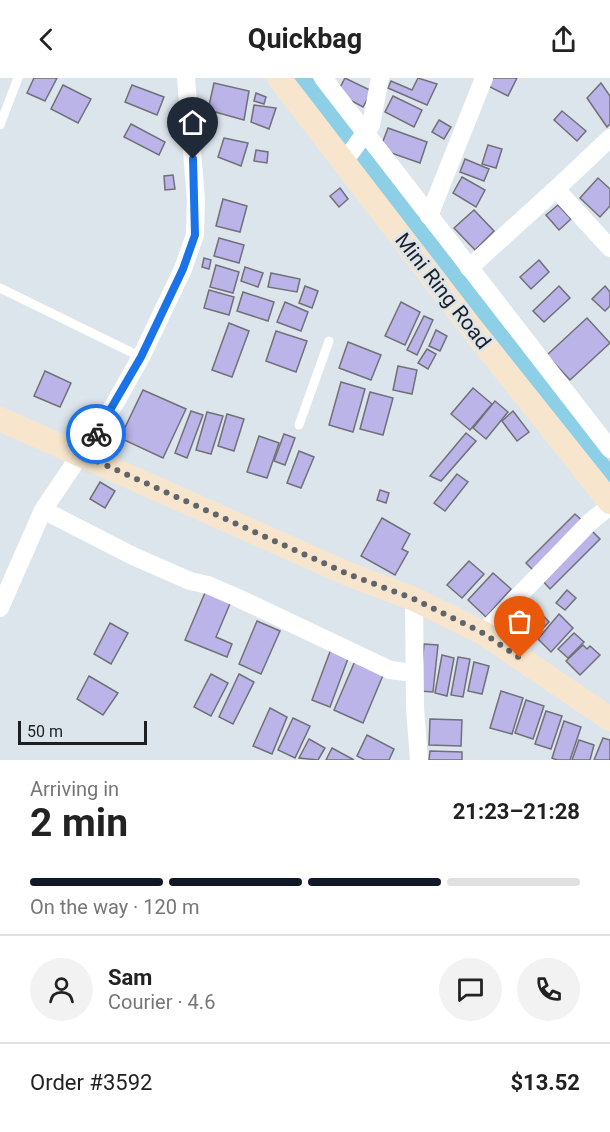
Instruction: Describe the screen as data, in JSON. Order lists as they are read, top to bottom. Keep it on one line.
{"streets":{"street":["Mini Ring Road"]},"scale_bar":"50 m","page":{"header":"Quickbag","scale":"50 m","heading":["2 min","Arriving in","21:23–21:28"],"panel":["Sam","Courier · 4.6","Order #3592","$13.52"],"bar":"On the way · 120 m"}}
